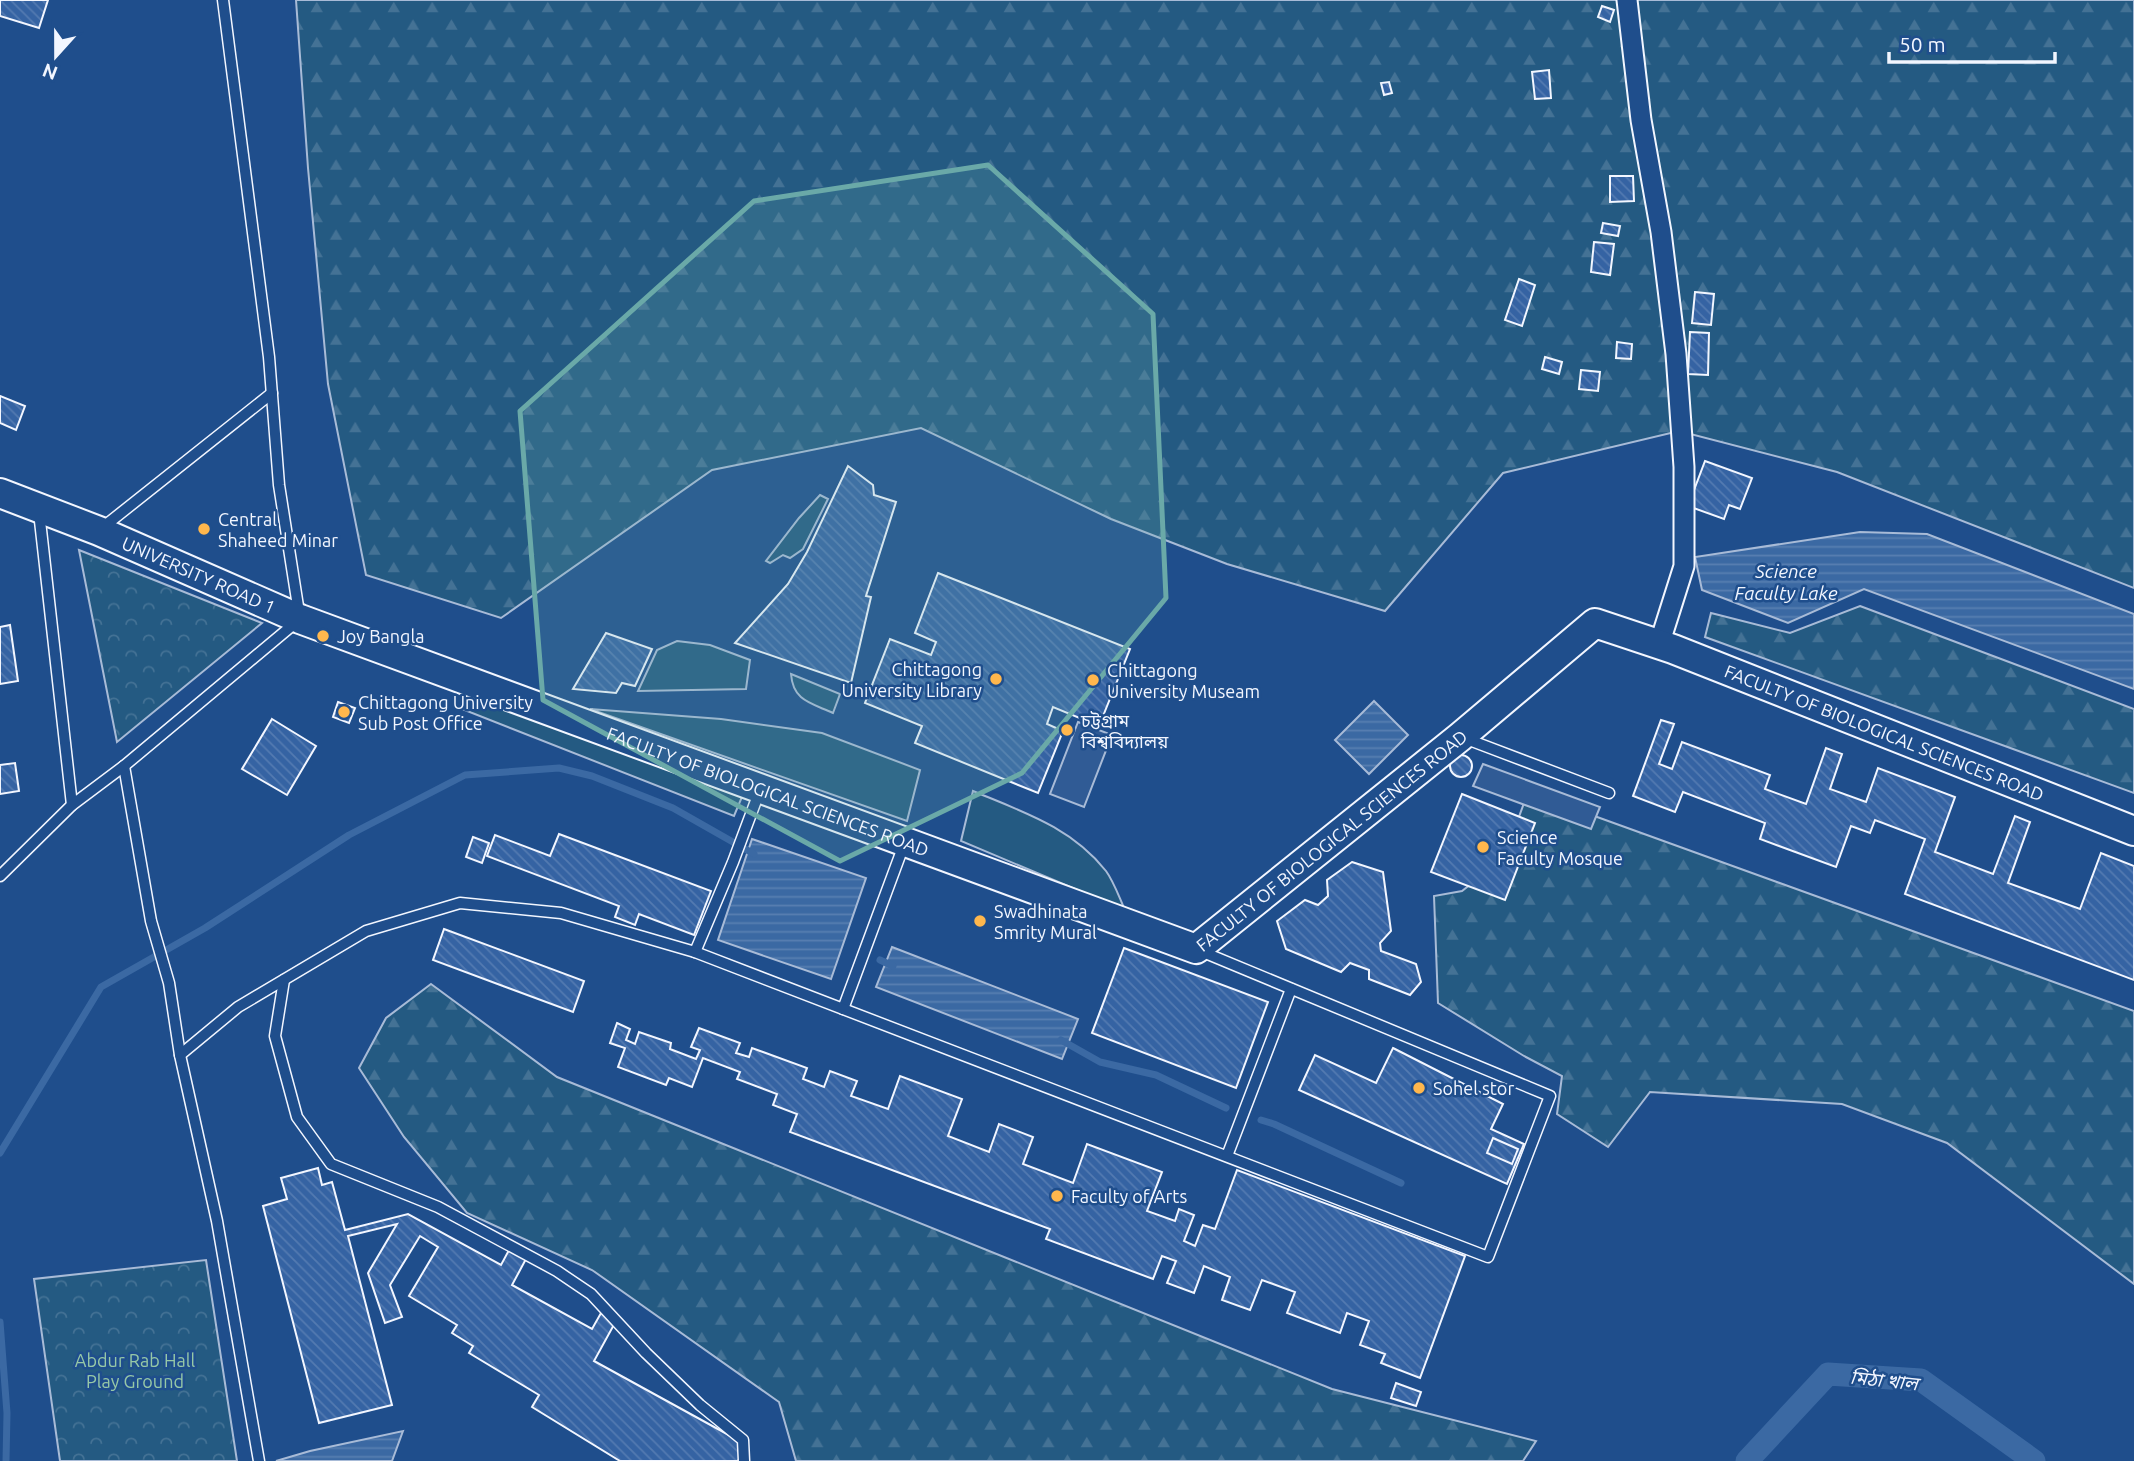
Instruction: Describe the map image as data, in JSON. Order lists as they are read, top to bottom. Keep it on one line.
{"streets":{"street":["UNIVERSITY ROAD 1","FACULTY OF BIOLOGICAL SCIENCES ROAD"]},"crossings":[["UNIVERSITY ROAD 1","FACULTY OF BIOLOGICAL SCIENCES ROAD"]],"water":["Science Faculty Lake","মিঠা খাল"],"parks":["Abdur Rab Hall Play Ground"],"places":["Central Shaheed Minar","Joy Bangla","Chittagong University Library","Chittagong University Museam","Chittagong University Sub Post Office","চট্টগ্রাম বিশ্ববিদ্যালয়","Science Faculty Mosque","Swadhinata Smrity Mural","Sohel stor","Faculty of Arts"],"scale_bar":"50 m","north":"bottom"}
